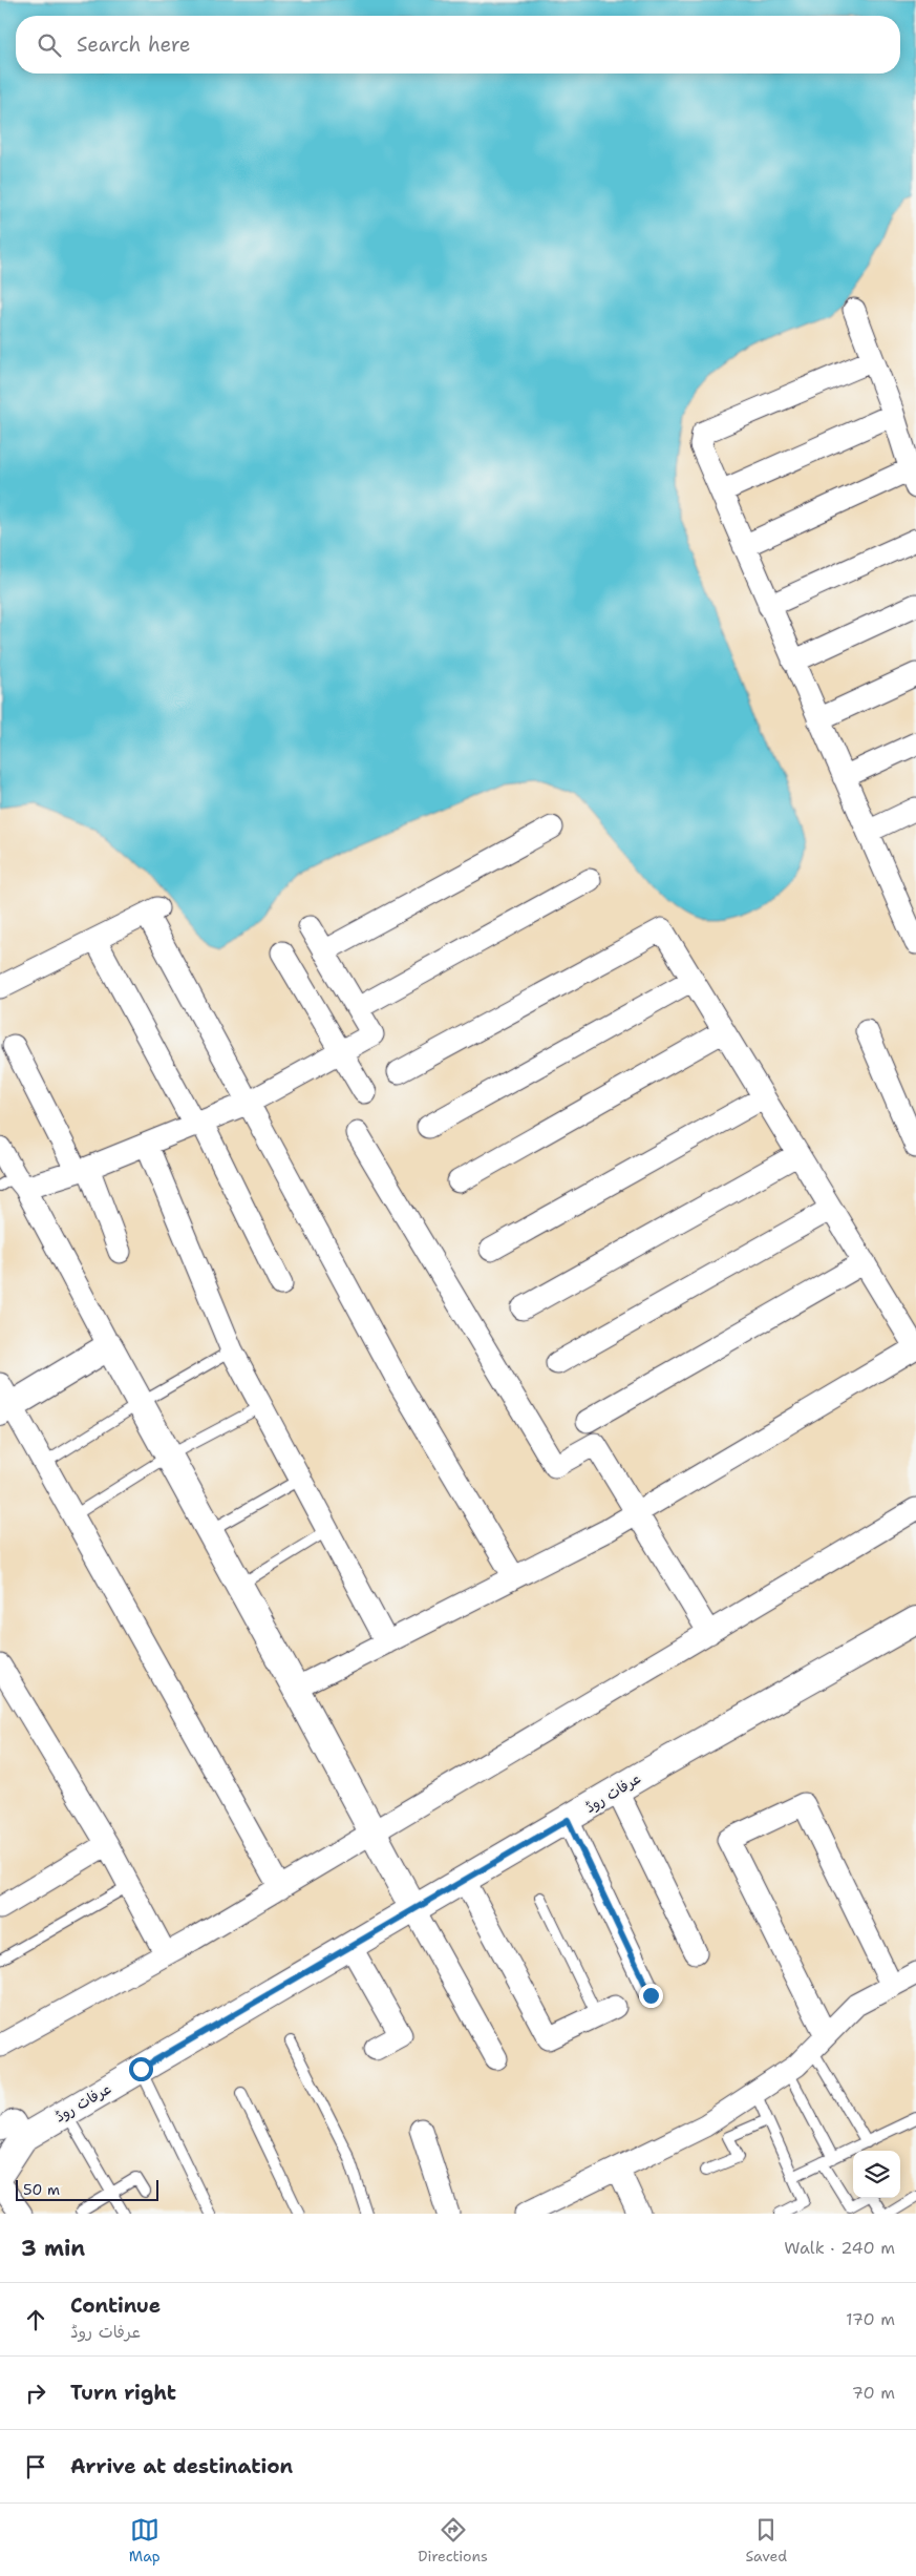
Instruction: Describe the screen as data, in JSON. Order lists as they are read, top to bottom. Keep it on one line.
{"streets":{"street":["عرفات روڈ"]},"scale_bar":"50 m","page":{"search":"Search here","scale":"50 m","heading":["3 min","Walk · 240 m"],"list":[["Continue","عرفات روڈ","170 m"],["Turn right","70 m"],"Arrive at destination"],"nav":["Map","Directions","Saved"]}}
